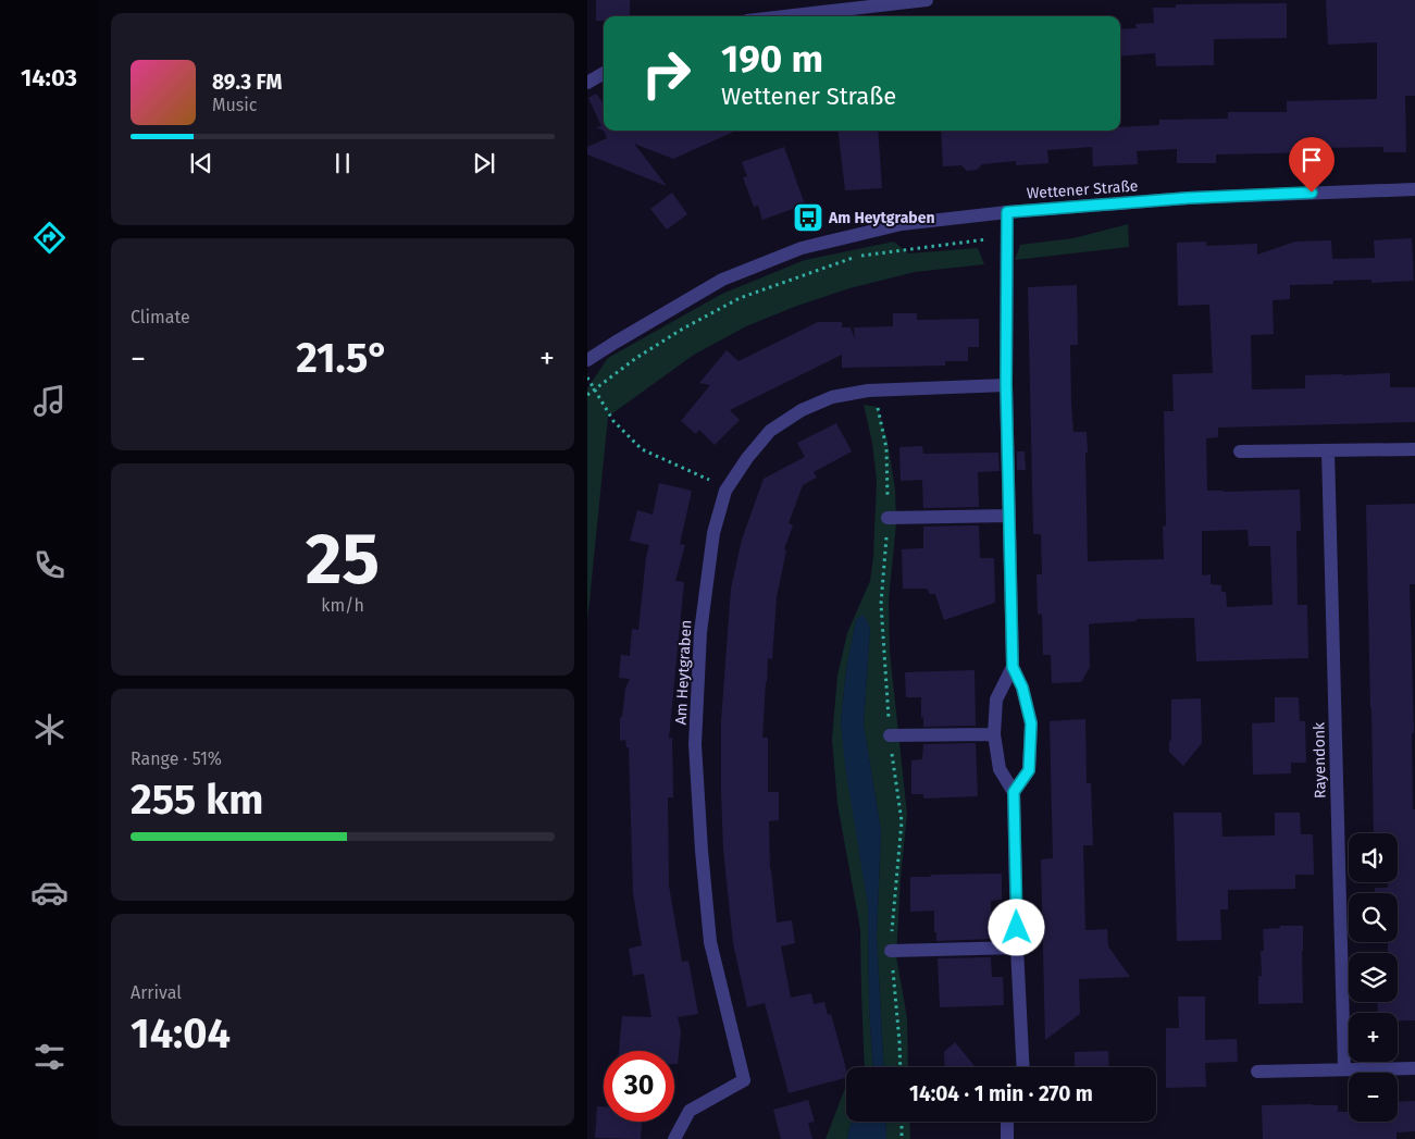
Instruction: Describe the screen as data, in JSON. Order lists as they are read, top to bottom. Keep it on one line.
{"streets":{"street":["Wettener Straße","Am Heytgraben","Rayendonk"]},"places":{"bus stop":["Am Heytgraben"]},"page":{"tabs":"14:03","turn":["190 m","Wettener Straße"],"song":["89.3 FM","Music"],"tile":["Climate",["25","km/h"],["Range · 51%","255 km"],["Arrival","14:04"]],"heat":["−","21.5°","+"],"map_buttons":["+","−"],"limit":"30","trip":"14:04 · 1 min · 270 m"}}
